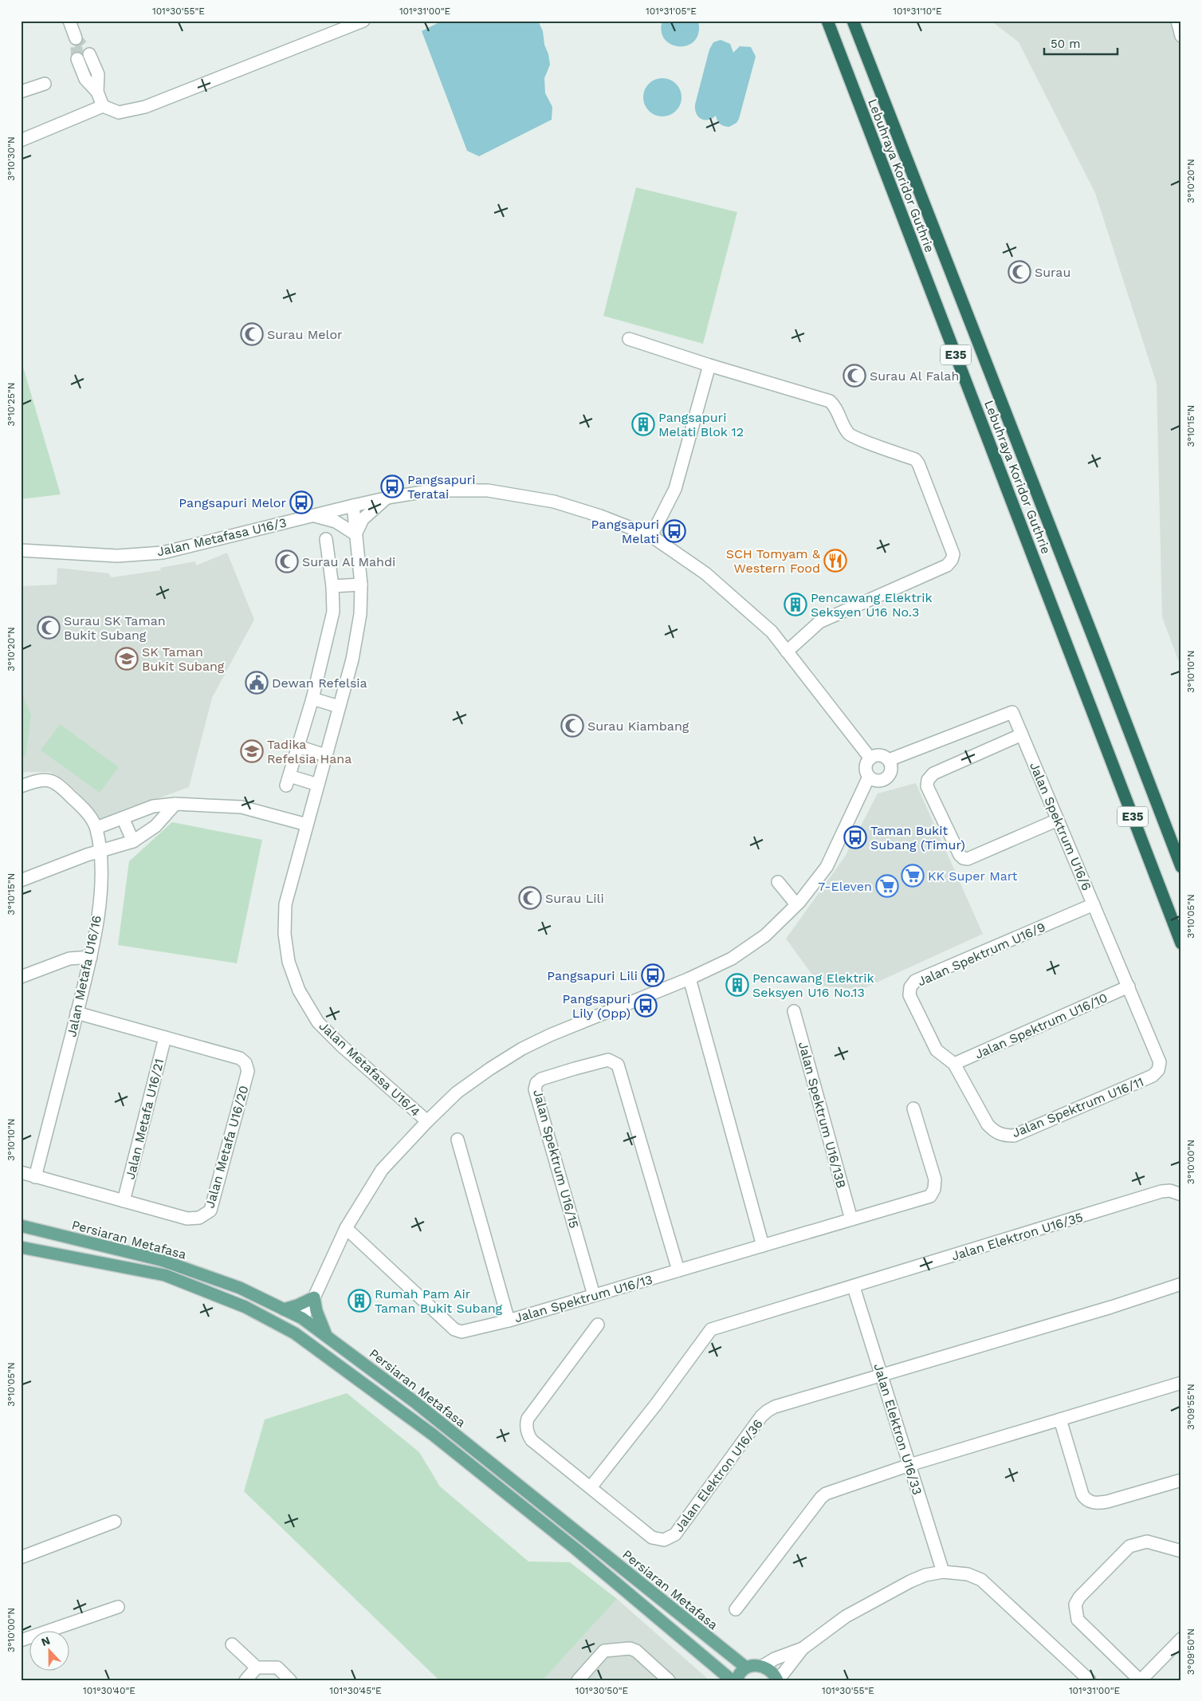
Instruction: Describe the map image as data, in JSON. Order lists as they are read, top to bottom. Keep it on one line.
{"streets":{"highway":["Lebuhraya Koridor Guthrie","E35"],"main road":["Persiaran Metafasa"],"street":["Jalan Metafasa U16/3","Jalan Spektrum U16/6","Jalan Spektrum U16/9","Jalan Metafa U16/16","Jalan Spektrum U16/10","Jalan Metafasa U16/4","Jalan Spektrum U16/11","Jalan Spektrum U16/13B","Jalan Metafa U16/21","Jalan Metafa U16/20","Jalan Spektrum U16/15","Jalan Elektron U16/35","Jalan Spektrum U16/13","Jalan Elektron U16/33","Jalan Elektron U16/36"]},"crossings":[["Jalan Metafasa U16/3","Jalan Spektrum U16/6"],["Jalan Metafasa U16/3","Jalan Metafasa U16/4"],["Jalan Spektrum U16/6","Jalan Spektrum U16/9"],["Jalan Spektrum U16/6","Jalan Spektrum U16/10"],["Jalan Spektrum U16/6","Jalan Spektrum U16/11"],["Jalan Spektrum U16/9","Jalan Spektrum U16/10"],["Jalan Spektrum U16/9","Jalan Spektrum U16/11"],["Jalan Metafa U16/16","Jalan Metafa U16/20"],["Jalan Spektrum U16/10","Jalan Spektrum U16/11"],["Jalan Spektrum U16/13B","Jalan Spektrum U16/13"],["Jalan Metafa U16/21","Jalan Metafa U16/20"],["Jalan Spektrum U16/15","Jalan Spektrum U16/13"],["Jalan Elektron U16/35","Jalan Elektron U16/33"],["Jalan Elektron U16/33","Jalan Elektron U16/36"]],"places":{"mosque":["Surau","Surau Melor","Surau Al Falah","Surau Al Mahdi","Surau SK Taman Bukit Subang","Surau Kiambang","Surau Lili"],"building":["Pangsapuri Melati Blok 12","Pencawang Elektrik Seksyen U16 No.3","Pencawang Elektrik Seksyen U16 No.13","Rumah Pam Air Taman Bukit Subang"],"bus stop":["Pangsapuri Teratai","Pangsapuri Melor","Pangsapuri Melati","Taman Bukit Subang (Timur)","Pangsapuri Lili","Pangsapuri Lily (Opp)"],"restaurant":["SCH Tomyam & Western Food"],"school or university":["SK Taman Bukit Subang","Tadika Refelsia Hana"],"public building":["Dewan Refelsia"],"supermarket":["KK Super Mart","7-Eleven"]},"scale_bar":"50 m","north":"top","coordinates":["101°30'55\"E","101°31'00\"E","101°31'05\"E","101°31'10\"E","3°10'30\"N","3°10'20\"N","3°10'25\"N","3°10'15\"N","3°10'10\"N","3°10'05\"N","3°10'00\"N","3°09'55\"N","3°09'50\"N","101°30'40\"E","101°30'45\"E","101°30'50\"E"]}
